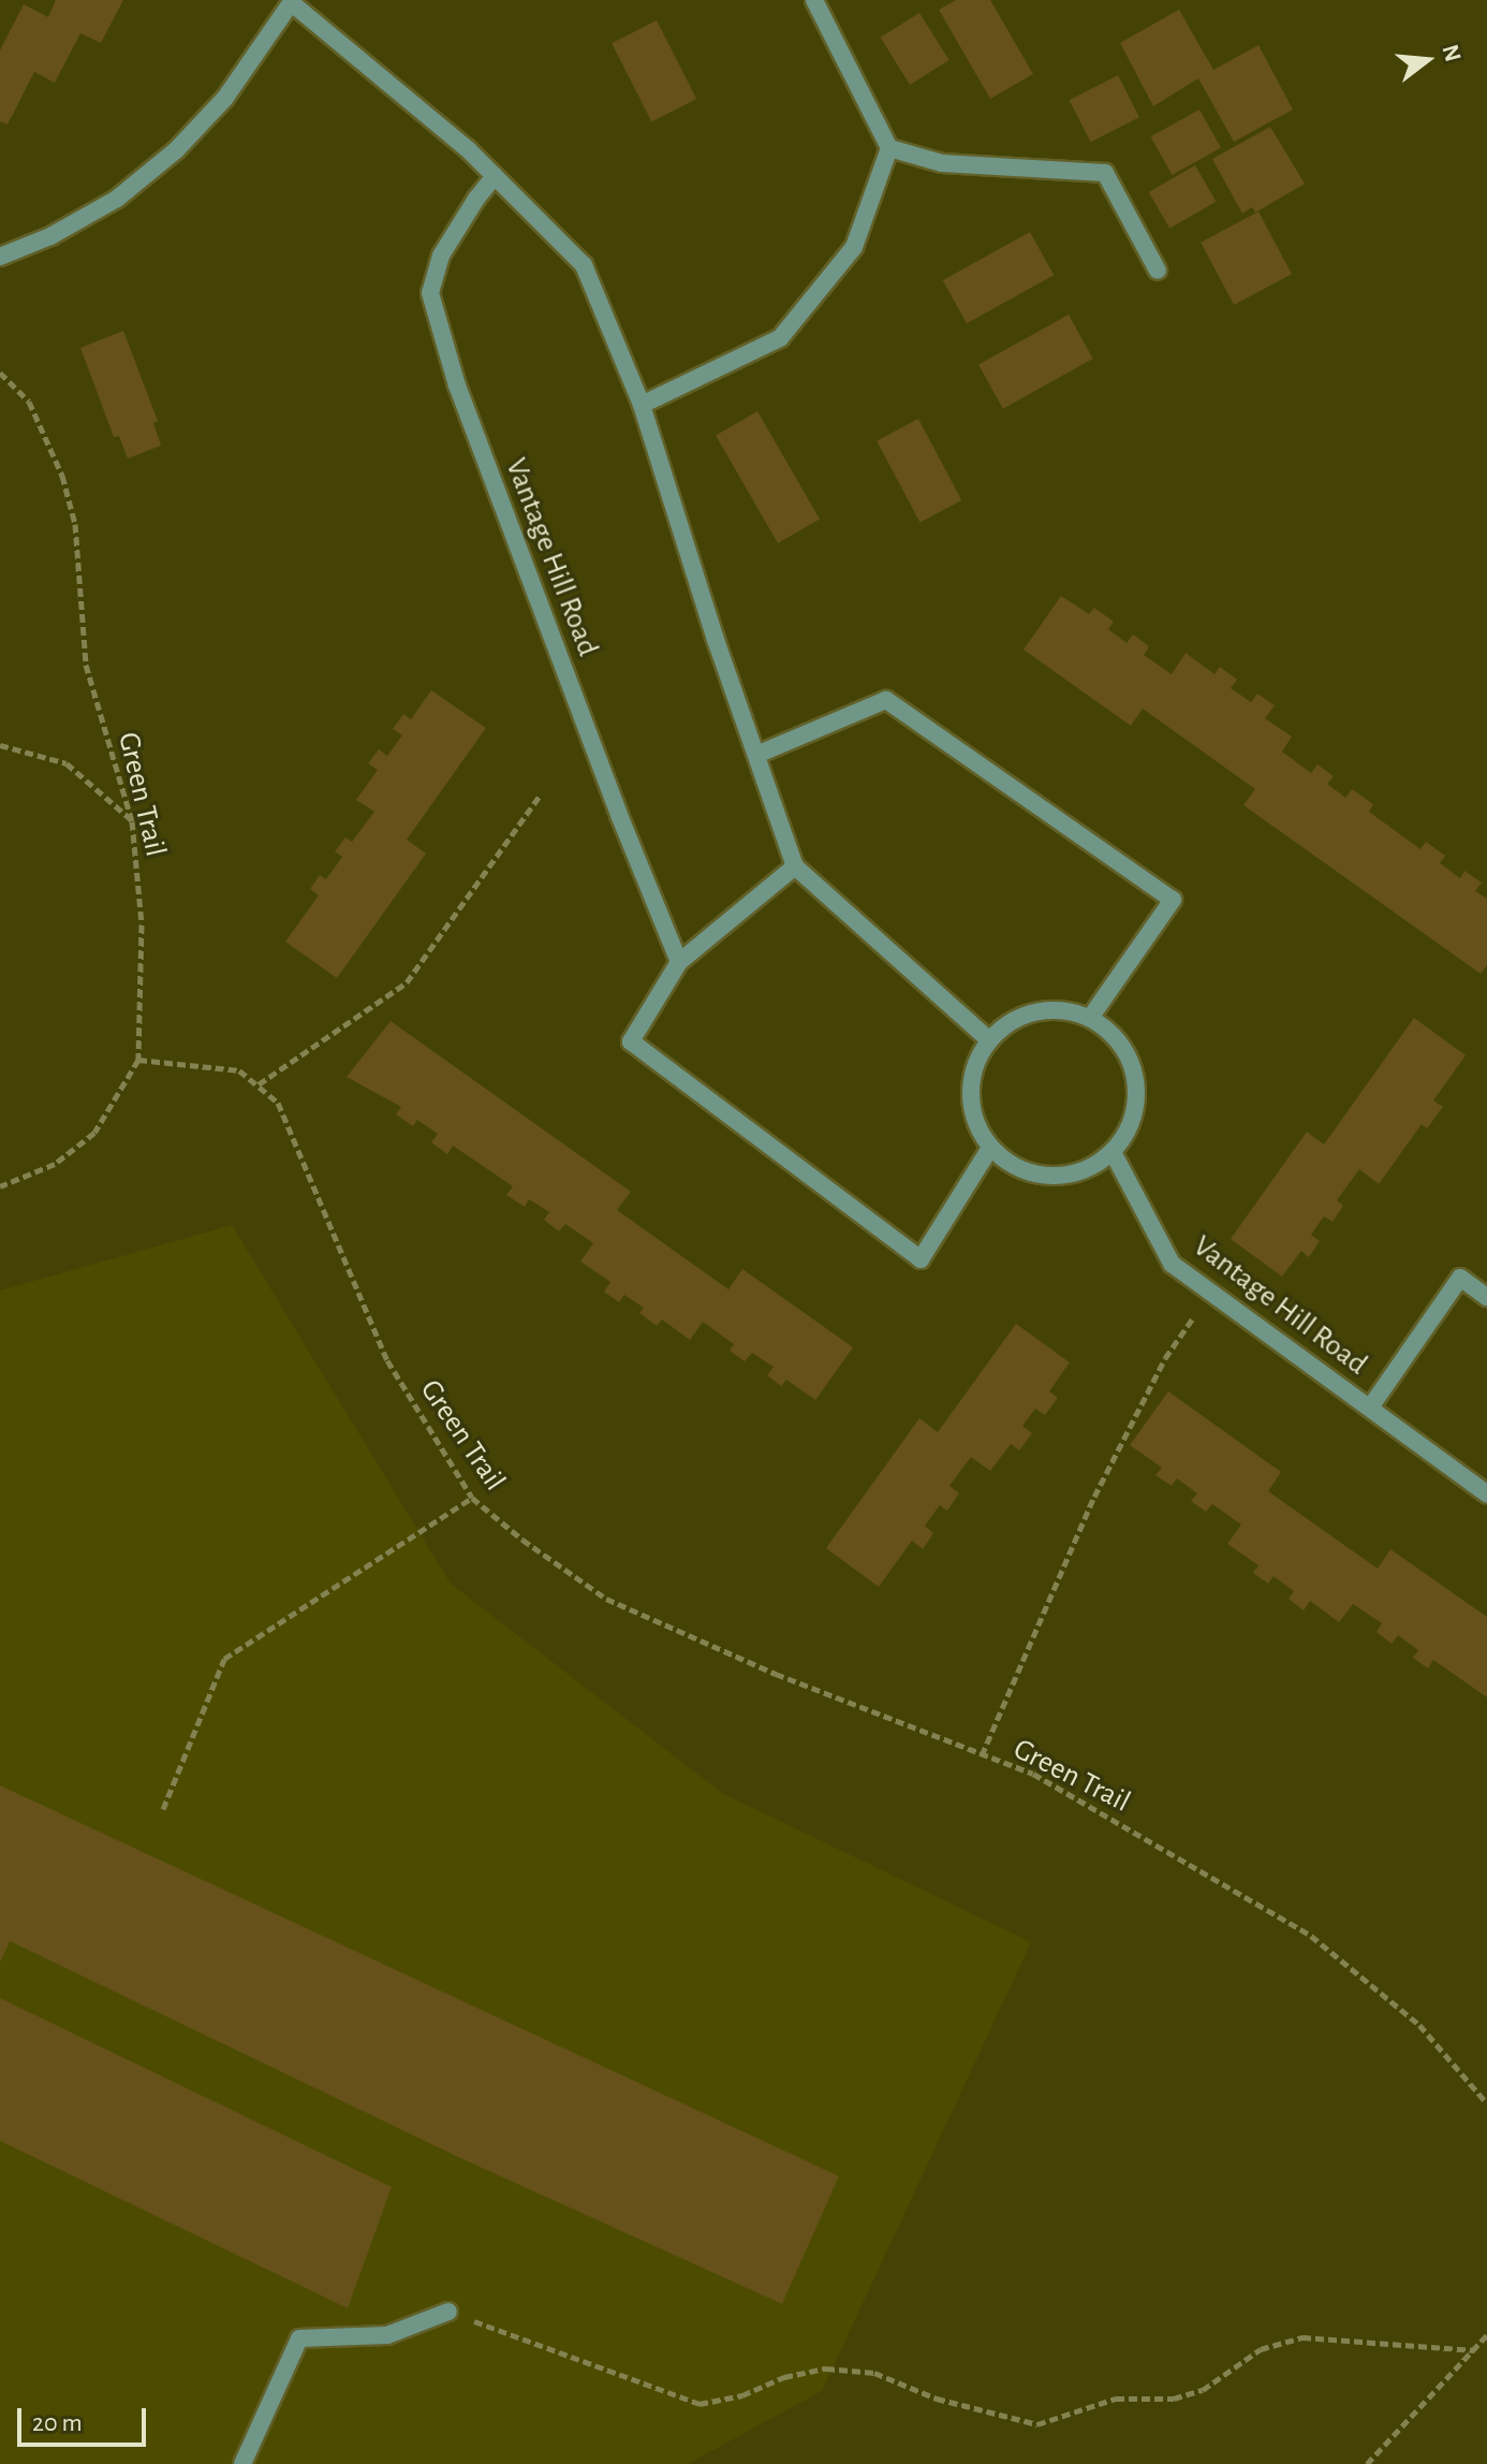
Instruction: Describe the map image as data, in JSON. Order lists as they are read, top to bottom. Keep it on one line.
{"streets":{"street":["Vantage Hill Road"],"path":["Green Trail"]},"scale_bar":"20 m","north":"right"}
